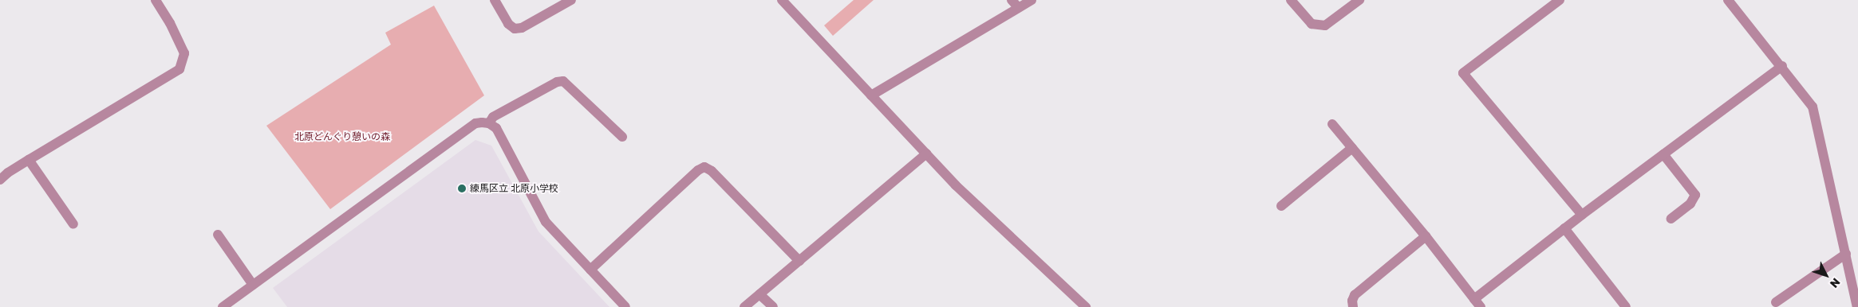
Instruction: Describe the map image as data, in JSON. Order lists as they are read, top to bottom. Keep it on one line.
{"parks":["北原どんぐり憩いの森"],"places":["練馬区立 北原小学校"],"north":"bottom right"}
